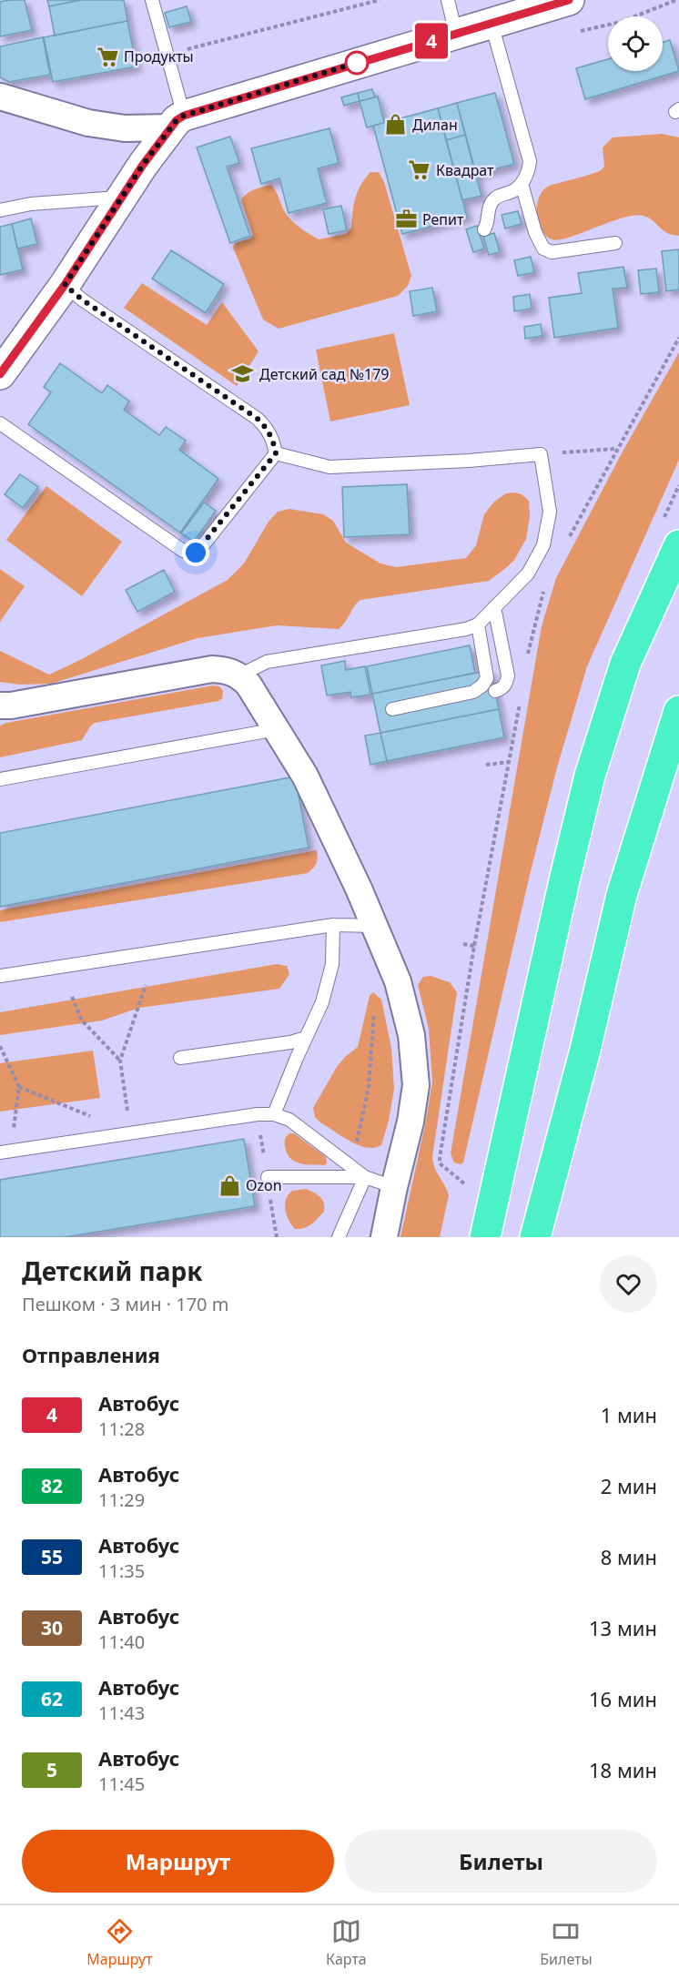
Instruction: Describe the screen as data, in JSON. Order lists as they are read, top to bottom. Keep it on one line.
{"places":{"supermarket":["Продукты","Квадрат"],"shop":["Дилан","Ozon"],"office":["Репит"],"school or university":["Детский сад №179"]},"lines":["bus line 4"],"page":{"on_map":"4","heading":[["Детский парк","Пешком · 3 мин · 170 m"],"Отправления"],"list":[{"mark":"4","name":"Автобус","note":"11:28","value":"1 мин"},{"mark":"82","name":"Автобус","note":"11:29","value":"2 мин"},{"mark":"55","name":"Автобус","note":"11:35","value":"8 мин"},{"mark":"30","name":"Автобус","note":"11:40","value":"13 мин"},{"mark":"62","name":"Автобус","note":"11:43","value":"16 мин"},{"mark":"5","name":"Автобус","note":"11:45","value":"18 мин"}],"buttons":["Маршрут","Билеты"],"tabs":["Маршрут","Карта","Билеты"]}}
